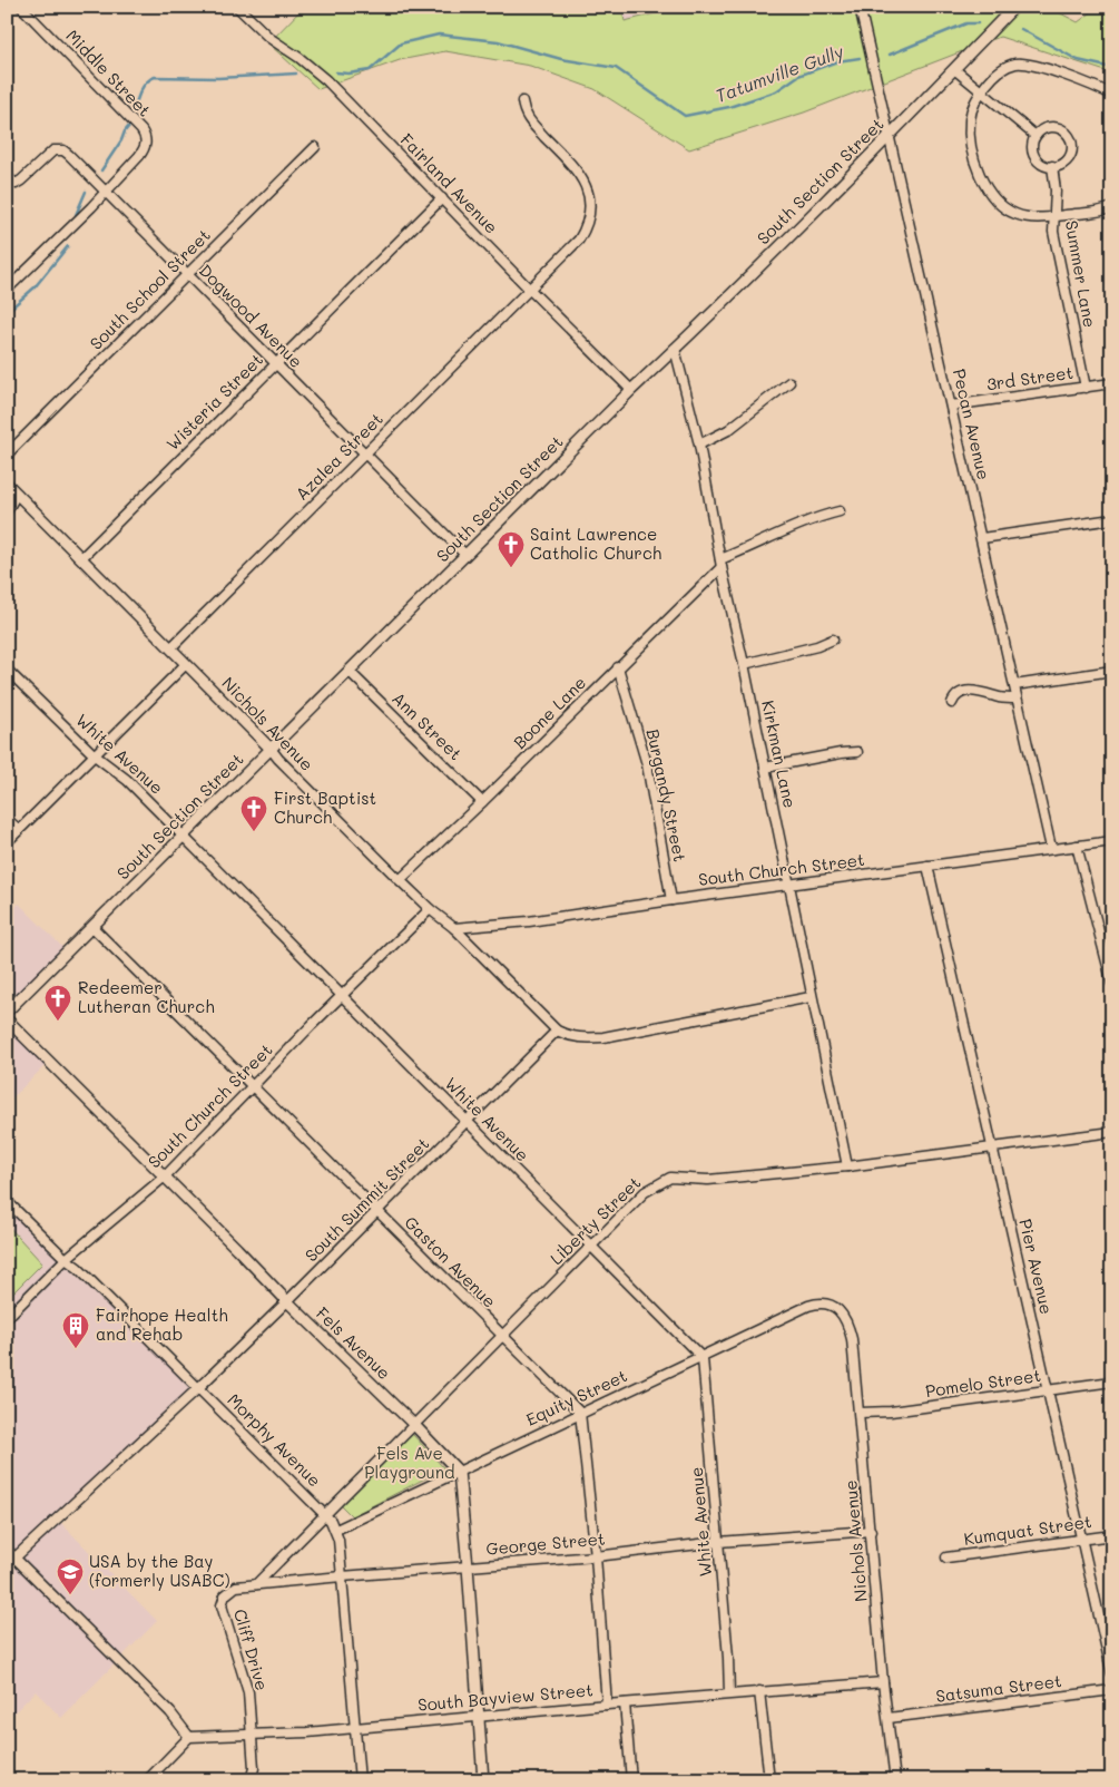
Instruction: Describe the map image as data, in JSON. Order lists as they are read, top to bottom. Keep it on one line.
{"streets":{"street":["Middle Street","South Section Street","Fairland Avenue","Summer Lane","South School Street","Dogwood Avenue","3rd Street","Wisteria Street","Pecan Avenue","Azalea Street","Boone Lane","Nichols Avenue","Ann Street","White Avenue","Kirkman Lane","Burgandy Street","South Church Street","South Summit Street","Liberty Street","Gaston Avenue","Pier Avenue","Fels Avenue","Pomelo Street","Equity Street","Morphy Avenue","Kumquat Street","George Street","Cliff Drive","Satsuma Street","South Bayview Street"]},"crossings":[["Middle Street","Dogwood Avenue"],["South Section Street","Fairland Avenue"],["South Section Street","Dogwood Avenue"],["South Section Street","Pecan Avenue"],["South Section Street","Nichols Avenue"],["South Section Street","Ann Street"],["South Section Street","White Avenue"],["South Section Street","Kirkman Lane"],["South Section Street","Gaston Avenue"],["Fairland Avenue","Wisteria Street"],["Fairland Avenue","Azalea Street"],["Summer Lane","3rd Street"],["South School Street","Dogwood Avenue"],["Dogwood Avenue","Wisteria Street"],["Dogwood Avenue","Azalea Street"],["3rd Street","Pecan Avenue"],["Wisteria Street","Nichols Avenue"],["Pecan Avenue","South Church Street"],["Azalea Street","Nichols Avenue"],["Boone Lane","Nichols Avenue"],["Boone Lane","Ann Street"],["Boone Lane","Kirkman Lane"],["Boone Lane","Burgandy Street"],["Nichols Avenue","South Church Street"],["Nichols Avenue","South Summit Street"],["Nichols Avenue","Pomelo Street"],["Nichols Avenue","Equity Street"],["Nichols Avenue","George Street"],["Nichols Avenue","Satsuma Street"],["Nichols Avenue","South Bayview Street"],["White Avenue","South Church Street"],["White Avenue","South Summit Street"],["White Avenue","Liberty Street"],["White Avenue","Equity Street"],["White Avenue","George Street"],["White Avenue","South Bayview Street"],["Kirkman Lane","South Church Street"],["Kirkman Lane","Liberty Street"],["Burgandy Street","South Church Street"],["South Church Street","Gaston Avenue"],["South Church Street","Pier Avenue"],["South Church Street","Fels Avenue"],["South Church Street","Morphy Avenue"],["South Summit Street","Gaston Avenue"],["South Summit Street","Fels Avenue"],["South Summit Street","Morphy Avenue"],["Liberty Street","Gaston Avenue"],["Liberty Street","Pier Avenue"],["Liberty Street","Fels Avenue"],["Liberty Street","Morphy Avenue"],["Liberty Street","George Street"],["Gaston Avenue","Equity Street"],["Pier Avenue","Pomelo Street"],["Pier Avenue","Kumquat Street"],["Fels Avenue","Equity Street"],["Equity Street","Morphy Avenue"],["Morphy Avenue","George Street"],["Morphy Avenue","South Bayview Street"],["George Street","Cliff Drive"],["Cliff Drive","South Bayview Street"]],"water":["Tatumville Gully"],"parks":["Fels Ave Playground"],"places":{"church":["Saint Lawrence Catholic Church","First Baptist Church","Redeemer Lutheran Church"],"building":["Fairhope Health and Rehab"],"school or university":["USA by the Bay (formerly USABC)"]}}
